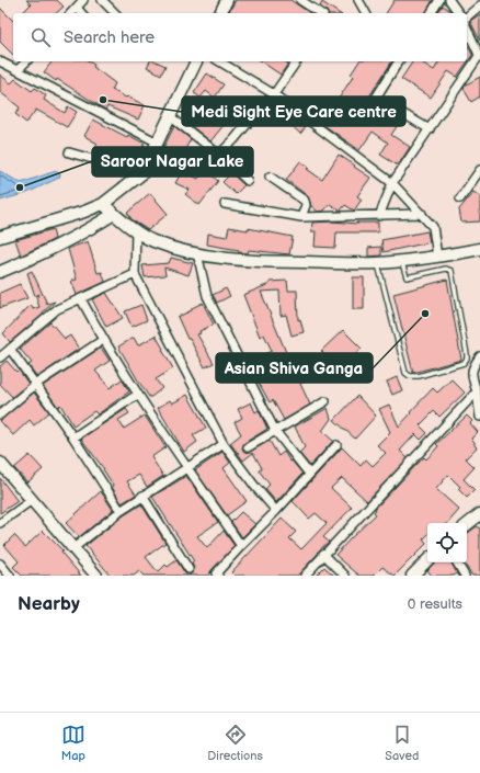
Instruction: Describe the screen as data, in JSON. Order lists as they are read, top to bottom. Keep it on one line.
{"places":["Medi Sight Eye Care centre","Saroor Nagar Lake","Asian Shiva Ganga"],"page":{"search":"Search here","heading":["Nearby","0 results"],"nav":["Map","Directions","Saved"]}}
